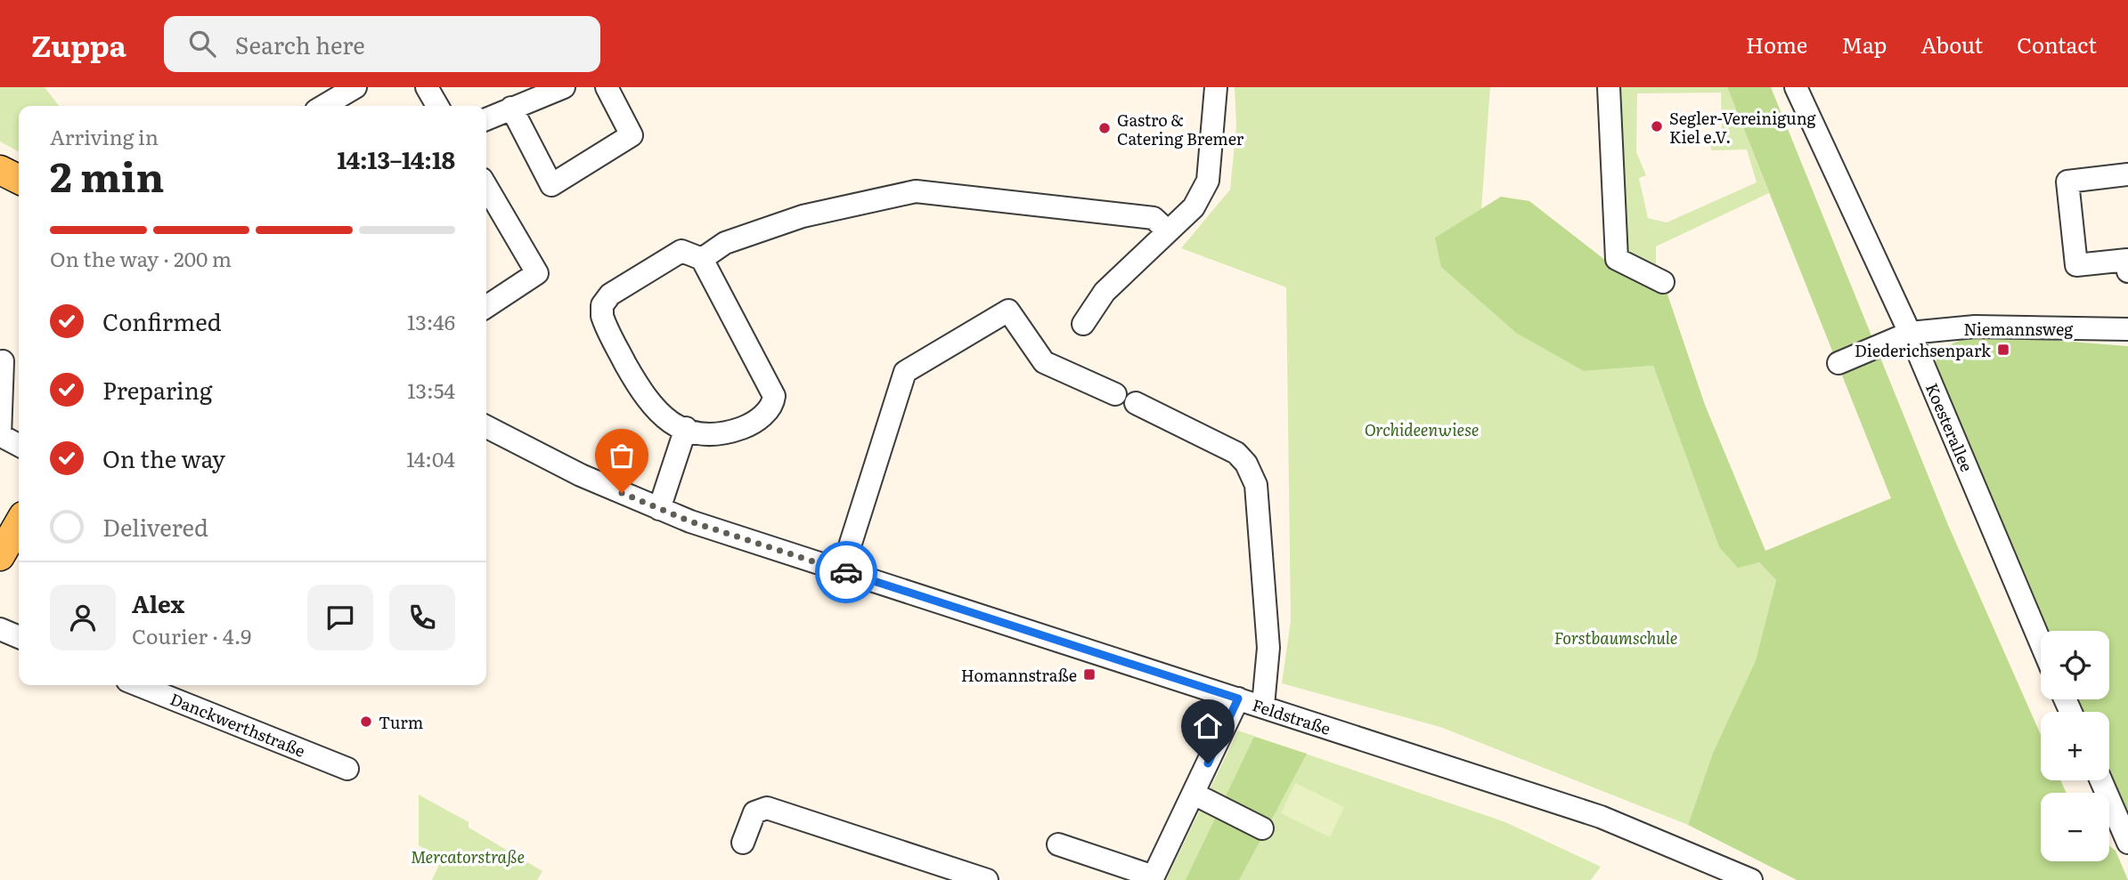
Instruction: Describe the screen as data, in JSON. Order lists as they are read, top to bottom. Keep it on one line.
{"streets":{"street":["Niemannsweg","Koesterallee","Feldstraße","Danckwerthstraße"]},"crossings":[["Niemannsweg","Koesterallee"]],"parks":["Orchideenwiese","Forstbaumschule","Mercatorstraße"],"places":{"other":["Segler-Vereinigung Kiel e.V.","Gastro & Catering Bremer","Turm"],"transit":["Diederichsenpark","Homannstraße"]},"page":{"header":"Zuppa","search":"Search here","nav":["Home","Map","About","Contact"],"heading":["2 min","Arriving in","14:13–14:18"],"panel":["Alex","Courier · 4.9"],"bar":"On the way · 200 m","list":[["Confirmed","13:46"],["Preparing","13:54"],["On the way","14:04"],"Delivered"],"map_buttons":["+","−"]}}
